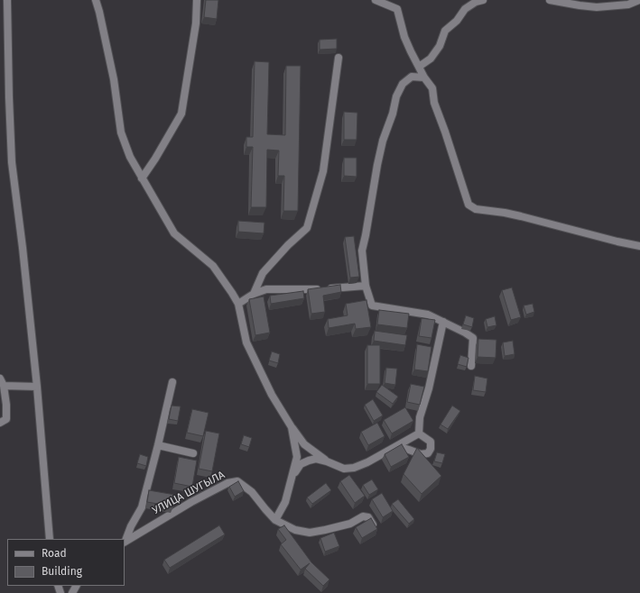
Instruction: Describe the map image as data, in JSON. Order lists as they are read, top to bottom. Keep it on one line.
{"streets":{"street":["УЛИЦА ШУГЫЛА"]},"legend":["Road","Building"]}
